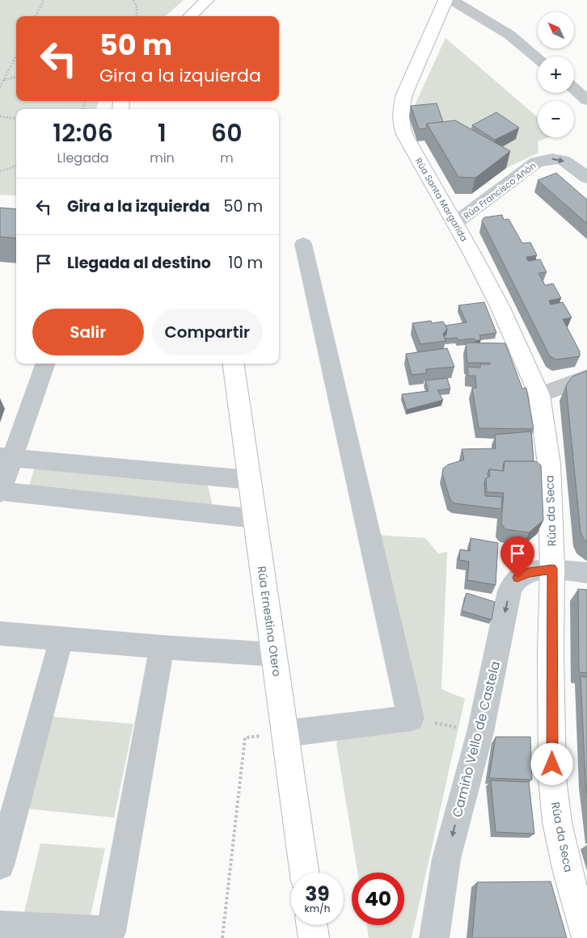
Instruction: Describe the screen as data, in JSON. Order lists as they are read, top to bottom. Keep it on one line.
{"streets":{"street":["Rúa Francisco Añón","Rúa Santa Margarida","Rúa da Seca","Rúa Ernestina Otero","Camiño Vello de Castela"]},"crossings":[["Rúa Francisco Añón","Rúa Santa Margarida"],["Rúa Santa Margarida","Rúa da Seca"],["Rúa da Seca","Camiño Vello de Castela"]],"one_way":["Rúa Francisco Añón","Camiño Vello de Castela"],"north":"top left","page":{"map_buttons":["+","−"],"turn":["50 m","Gira a la izquierda"],"eta":["12:06","Llegada","1","min","60","m"],"list":[{"name":"Gira a la izquierda","value":"50 m"},{"name":"Llegada al destino","value":"10 m"}],"buttons":["Salir","Compartir"],"speed":"39 km/h","limit":"40"}}
